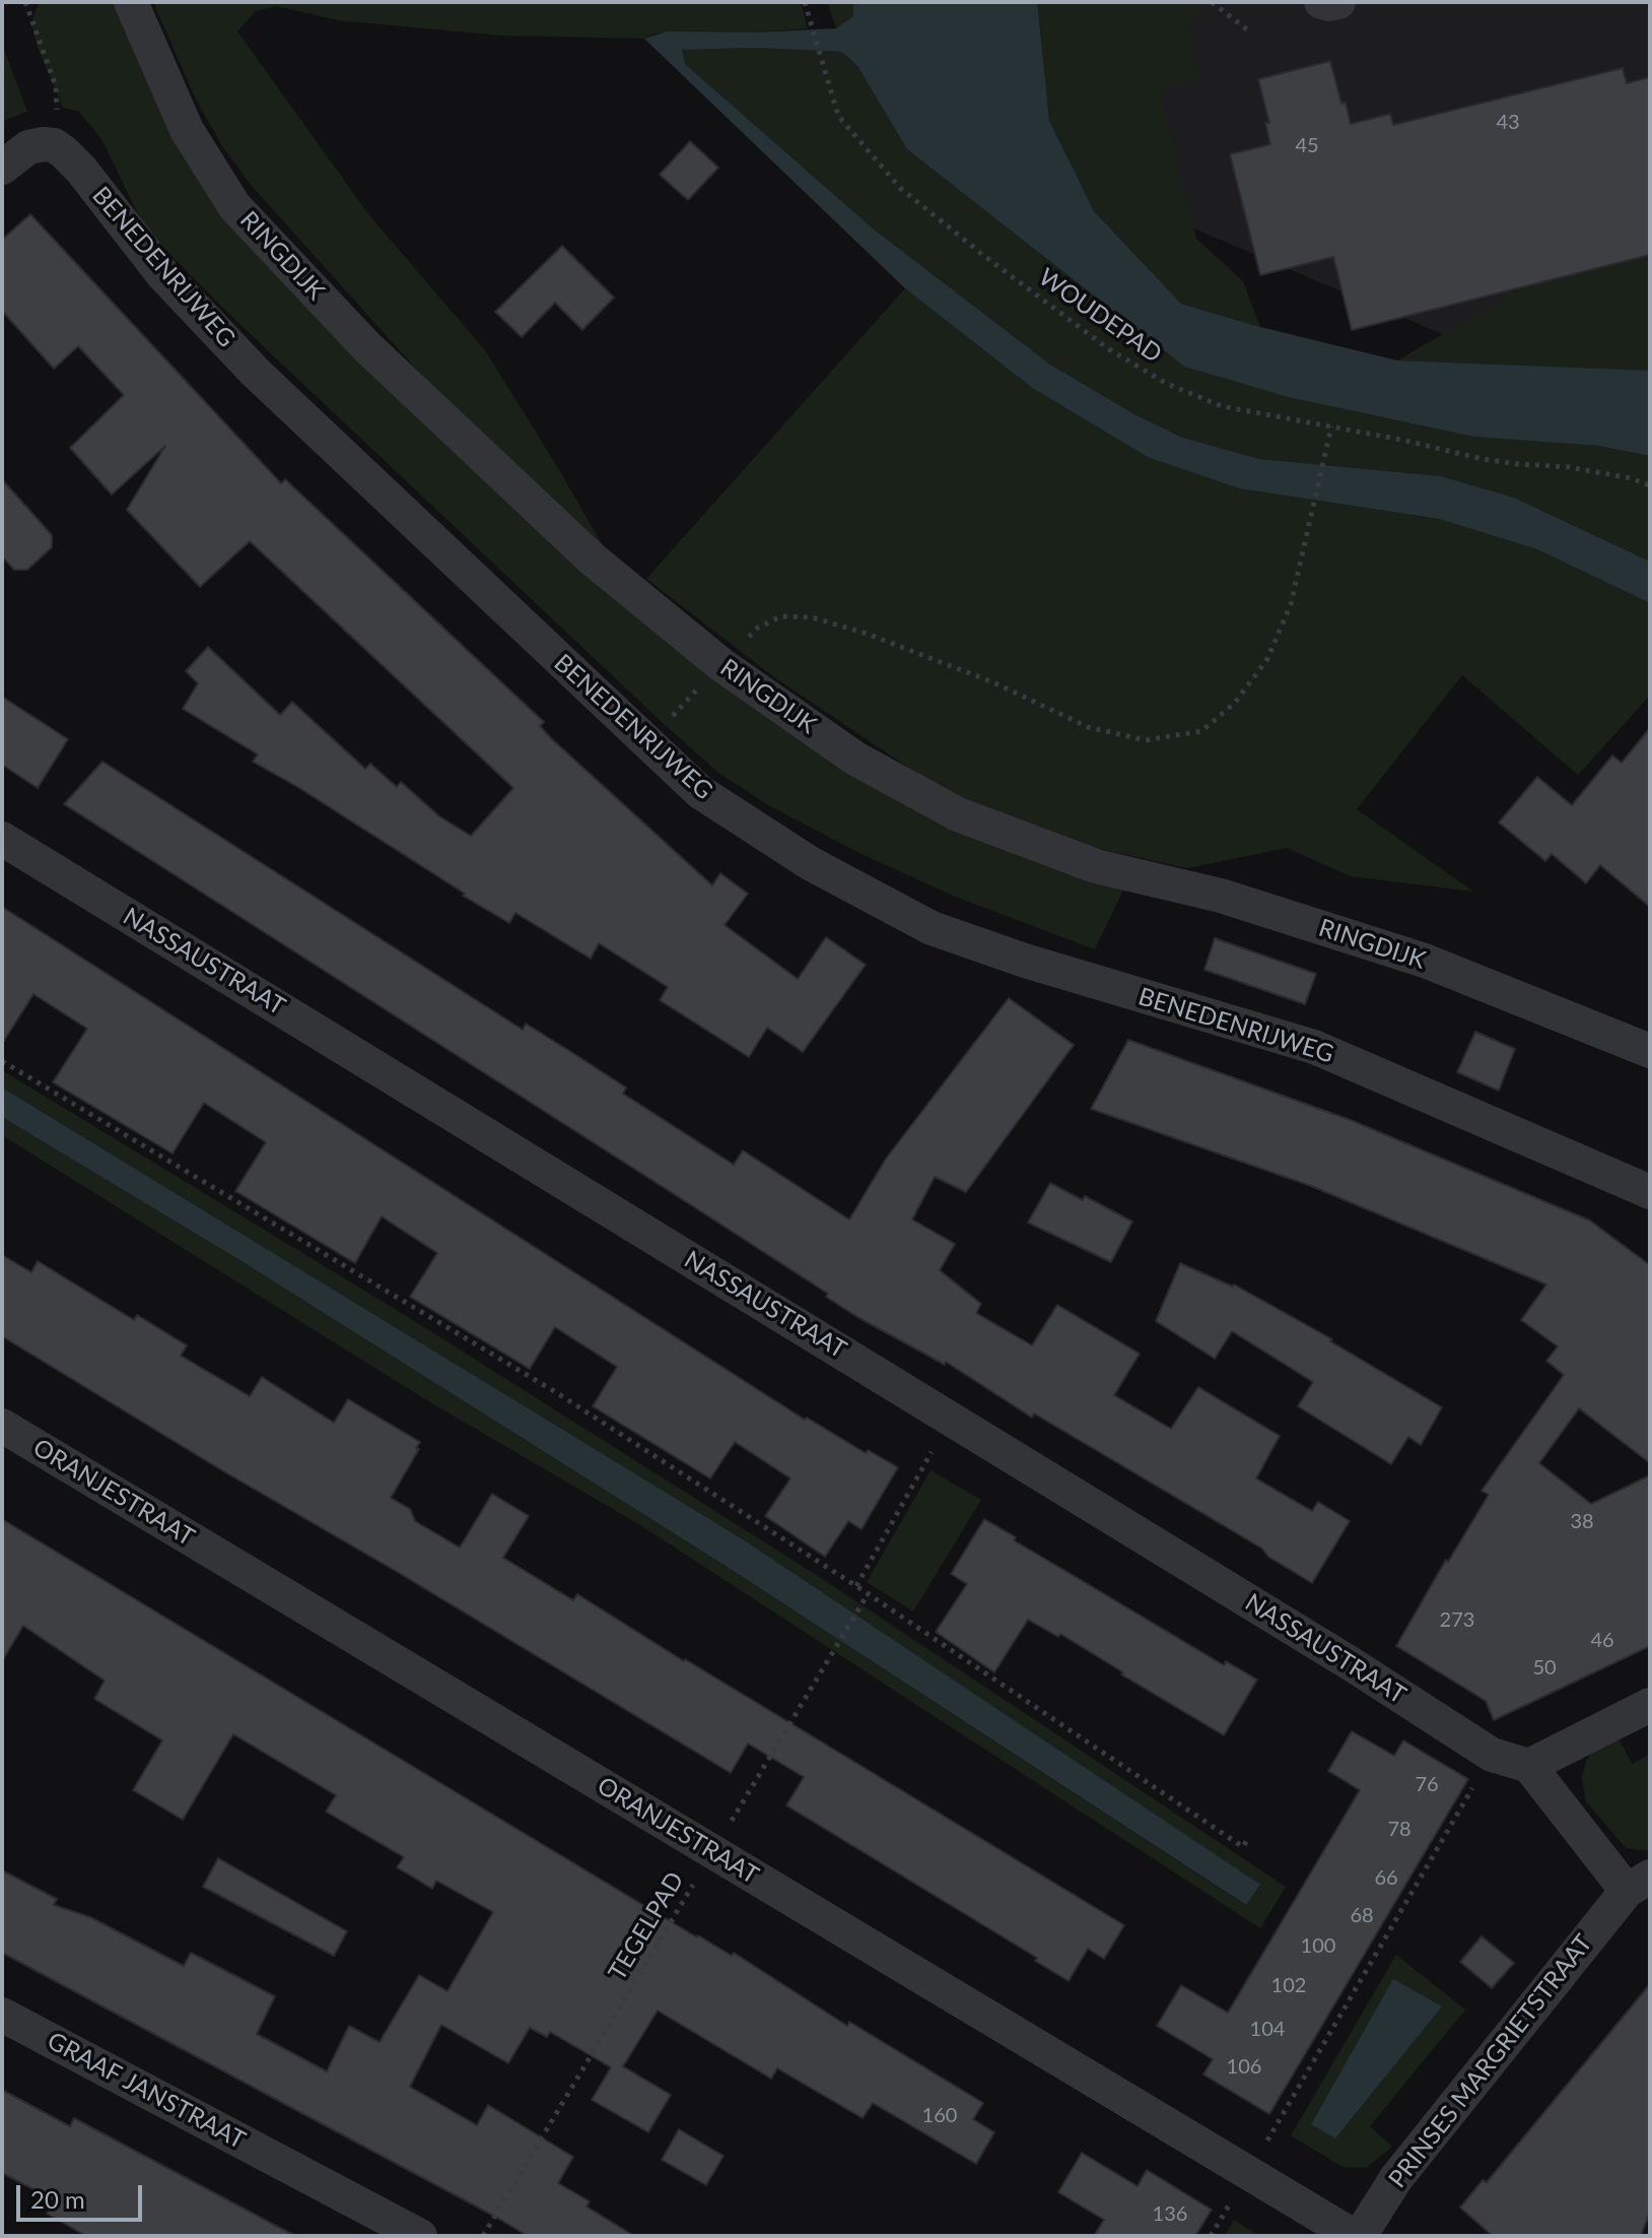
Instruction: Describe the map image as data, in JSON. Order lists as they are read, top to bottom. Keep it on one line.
{"streets":{"street":["RINGDIJK","BENEDENRIJWEG","NASSAUSTRAAT","ORANJESTRAAT","PRINSES MARGRIETSTRAAT","GRAAF JANSTRAAT"],"path":["WOUDEPAD","TEGELPAD"]},"crossings":[["NASSAUSTRAAT","PRINSES MARGRIETSTRAAT"],["ORANJESTRAAT","TEGELPAD"],["ORANJESTRAAT","PRINSES MARGRIETSTRAAT"]],"house_numbers":["43","45","38","273","46","50","76","78","66","68","100","102","104","106","160","136"],"scale_bar":"20 m"}
